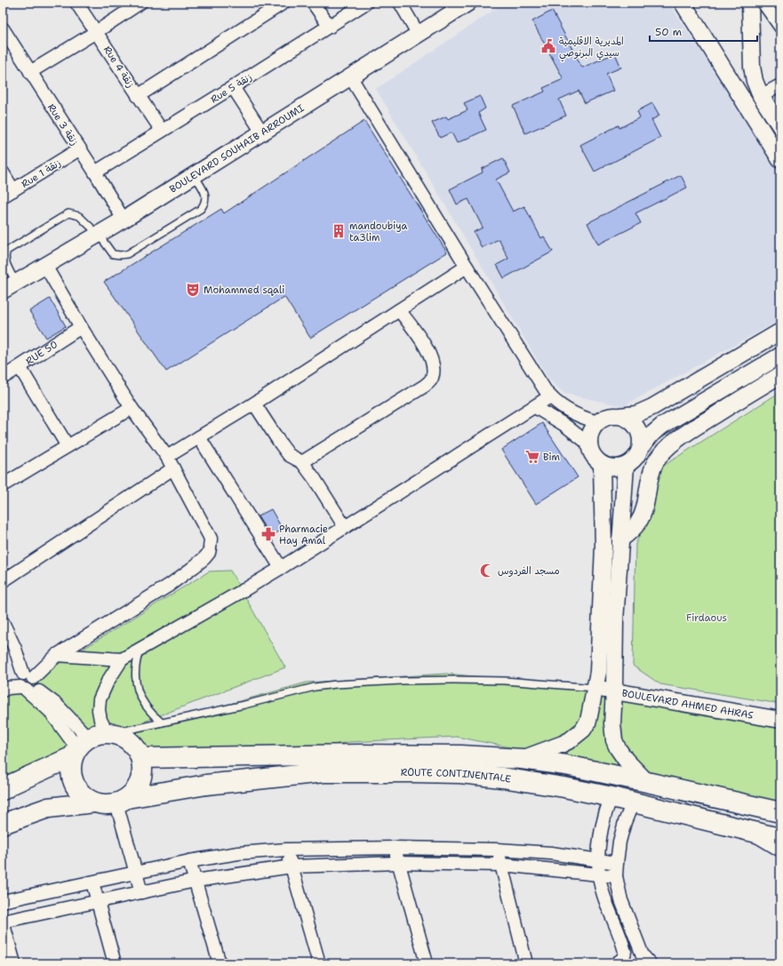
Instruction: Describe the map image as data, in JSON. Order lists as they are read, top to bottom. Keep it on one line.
{"streets":{"main road":["ROUTE CONTINENTALE"],"street":["Rue 4 زنقة","Rue 5 زنقة","Rue 3 زنقة","BOULEVARD SOUHAIB ARROUMI","Rue 1 زنقة","RUE 50","BOULEVARD AHMED AHRAS"]},"crossings":[["Rue 4 زنقة","Rue 5 زنقة"],["Rue 5 زنقة","Rue 3 زنقة"],["Rue 3 زنقة","BOULEVARD SOUHAIB ARROUMI"],["Rue 3 زنقة","Rue 1 زنقة"]],"parks":["Firdaous"],"places":{"public building":["المديرية الاقليمية سيدي البرنوصي"],"building":["mandoubiya ta3lim"],"theatre":["Mohammed sqali"],"supermarket":["Bim"],"pharmacy":["Pharmacie Hay Amal"],"mosque":["مسجد الفردوس"]},"scale_bar":"50 m"}
